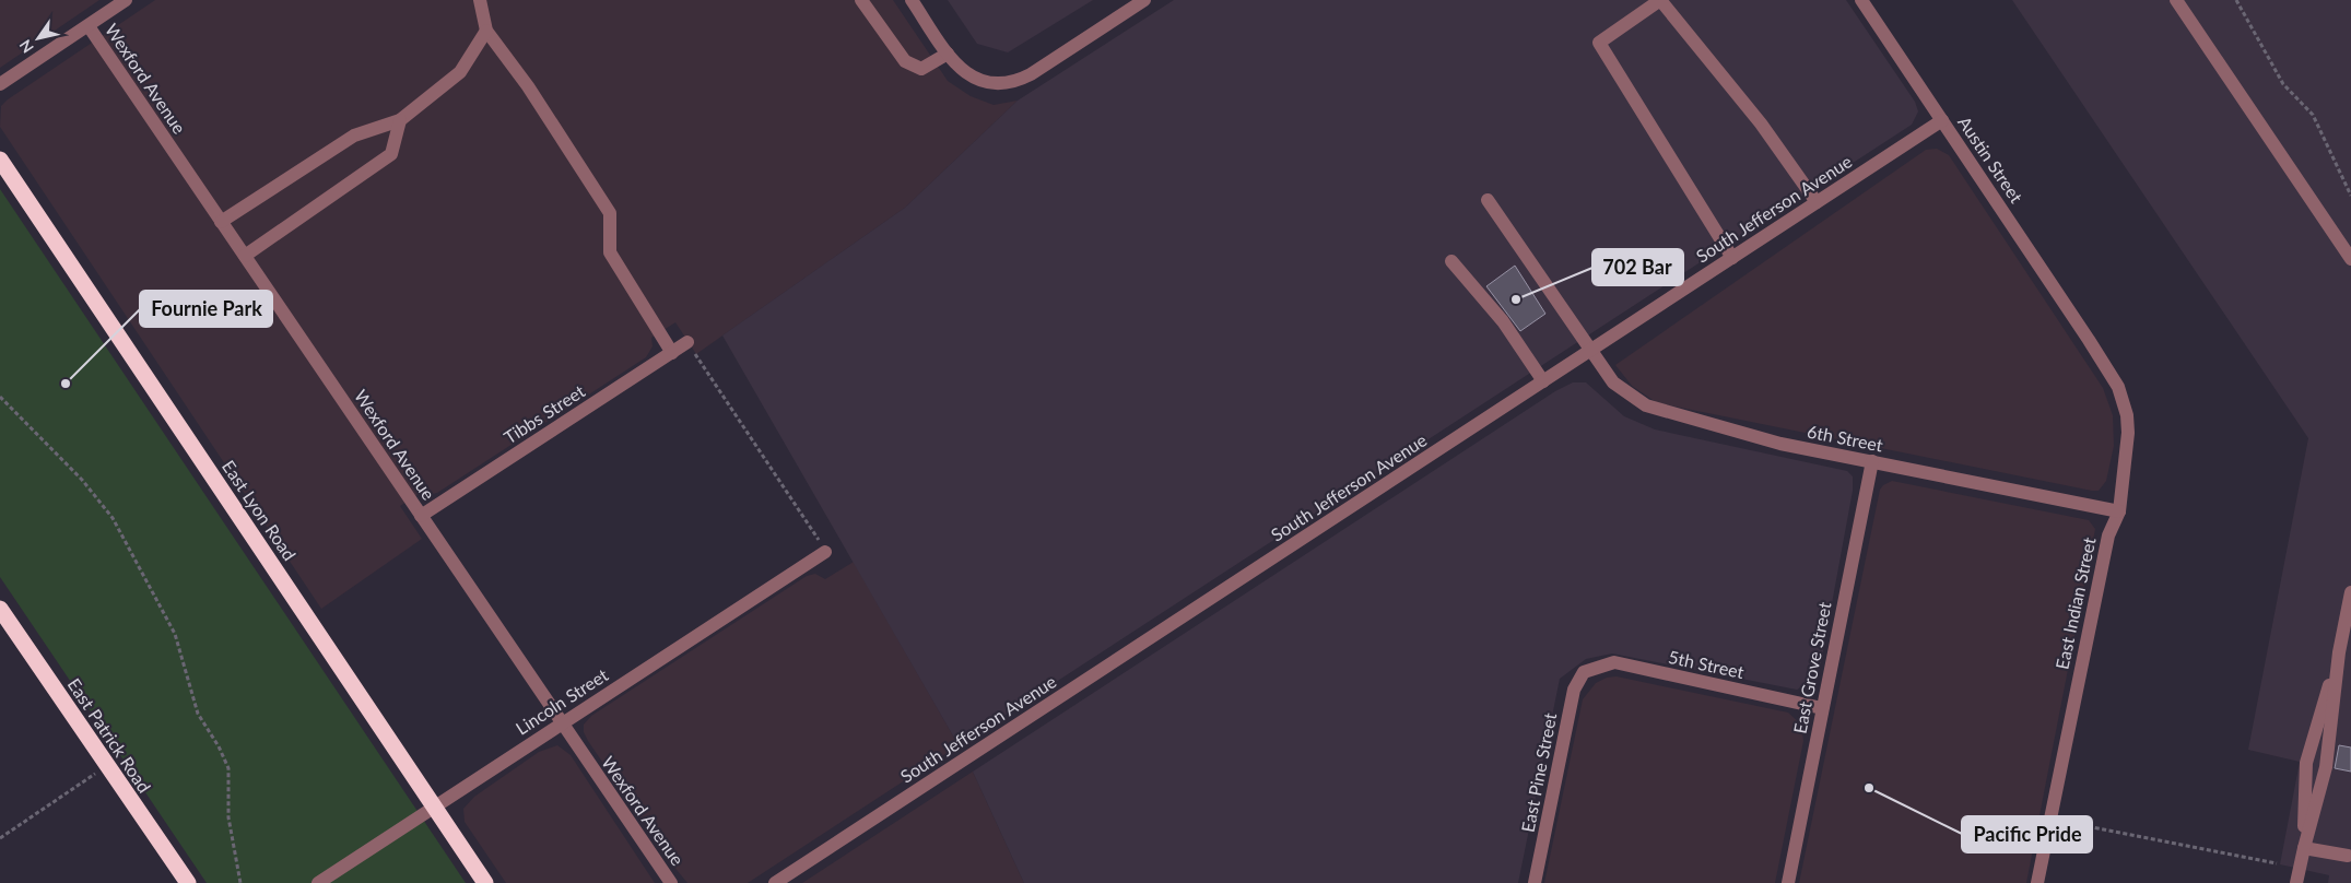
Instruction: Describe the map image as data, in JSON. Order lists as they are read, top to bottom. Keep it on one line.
{"streets":{"highway":["East Lyon Road","East Patrick Road"],"street":["Wexford Avenue","Austin Street","South Jefferson Avenue","Tibbs Street","6th Street","East Indian Street","5th Street","East Grove Street","Lincoln Street","East Pine Street"]},"crossings":[["Wexford Avenue","Tibbs Street"],["Wexford Avenue","Lincoln Street"],["Austin Street","South Jefferson Avenue"],["Austin Street","East Indian Street"],["South Jefferson Avenue","6th Street"],["6th Street","East Indian Street"],["6th Street","East Grove Street"],["East Lyon Road","Lincoln Street"],["5th Street","East Grove Street"],["5th Street","East Pine Street"]],"places":["702 Bar","Fournie Park","Pacific Pride"],"north":"bottom left"}
